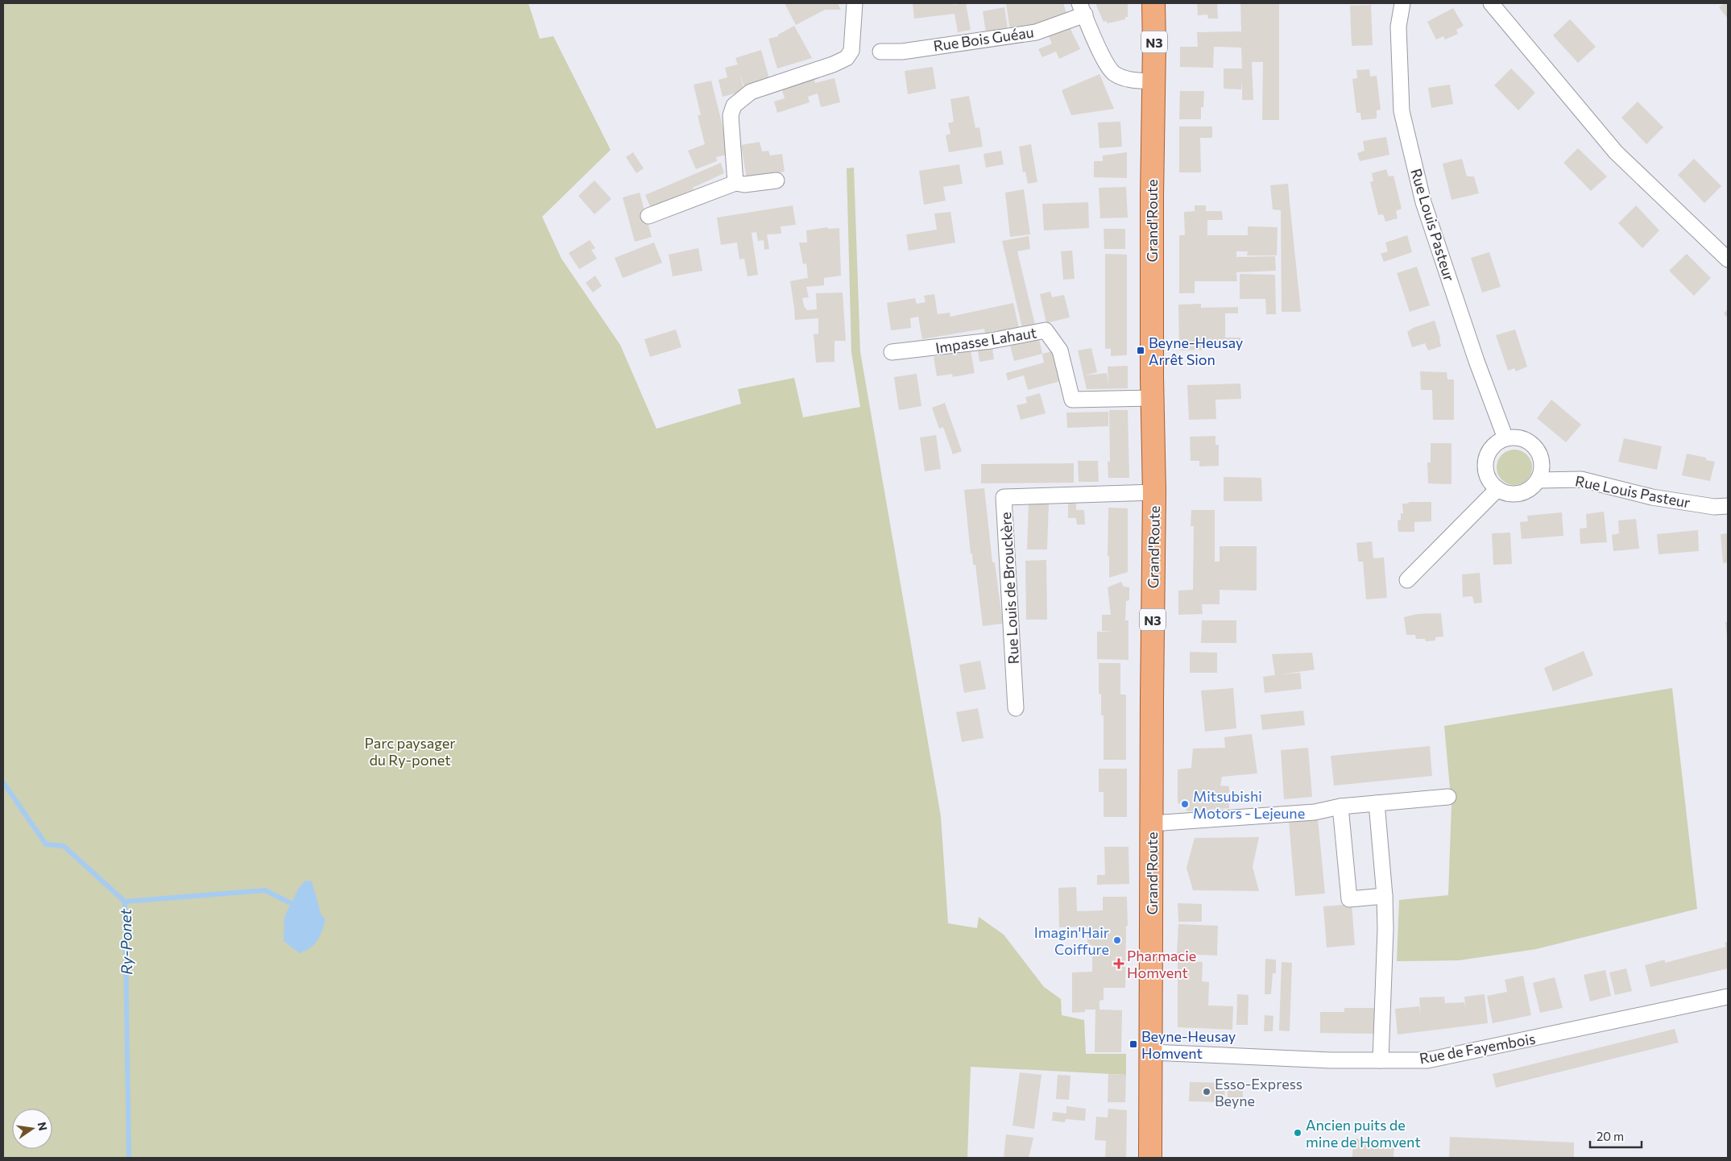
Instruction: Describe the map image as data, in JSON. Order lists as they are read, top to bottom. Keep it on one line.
{"streets":{"main road":["N3","Grand'Route"],"street":["Rue Bois Guéau","Rue Louis Pasteur","Impasse Lahaut","Rue Louis de Brouckère","Rue de Fayembois"]},"crossings":[["N3","Grand'Route"],["Grand'Route","Impasse Lahaut"],["Grand'Route","Rue Louis de Brouckère"],["Grand'Route","Rue de Fayembois"]],"water":["Ry-Ponet"],"parks":["Parc paysager du Ry-ponet"],"places":{"transit":["Beyne-Heusay Arrêt Sion","Beyne-Heusay Homvent"],"other":["Mitsubishi Motors - Lejeune","Imagin'Hair Coiffure","Esso-Express Beyne","Ancien puits de mine de Homvent"],"health":["Pharmacie Homvent"]},"scale_bar":"20 m","north":"right"}
